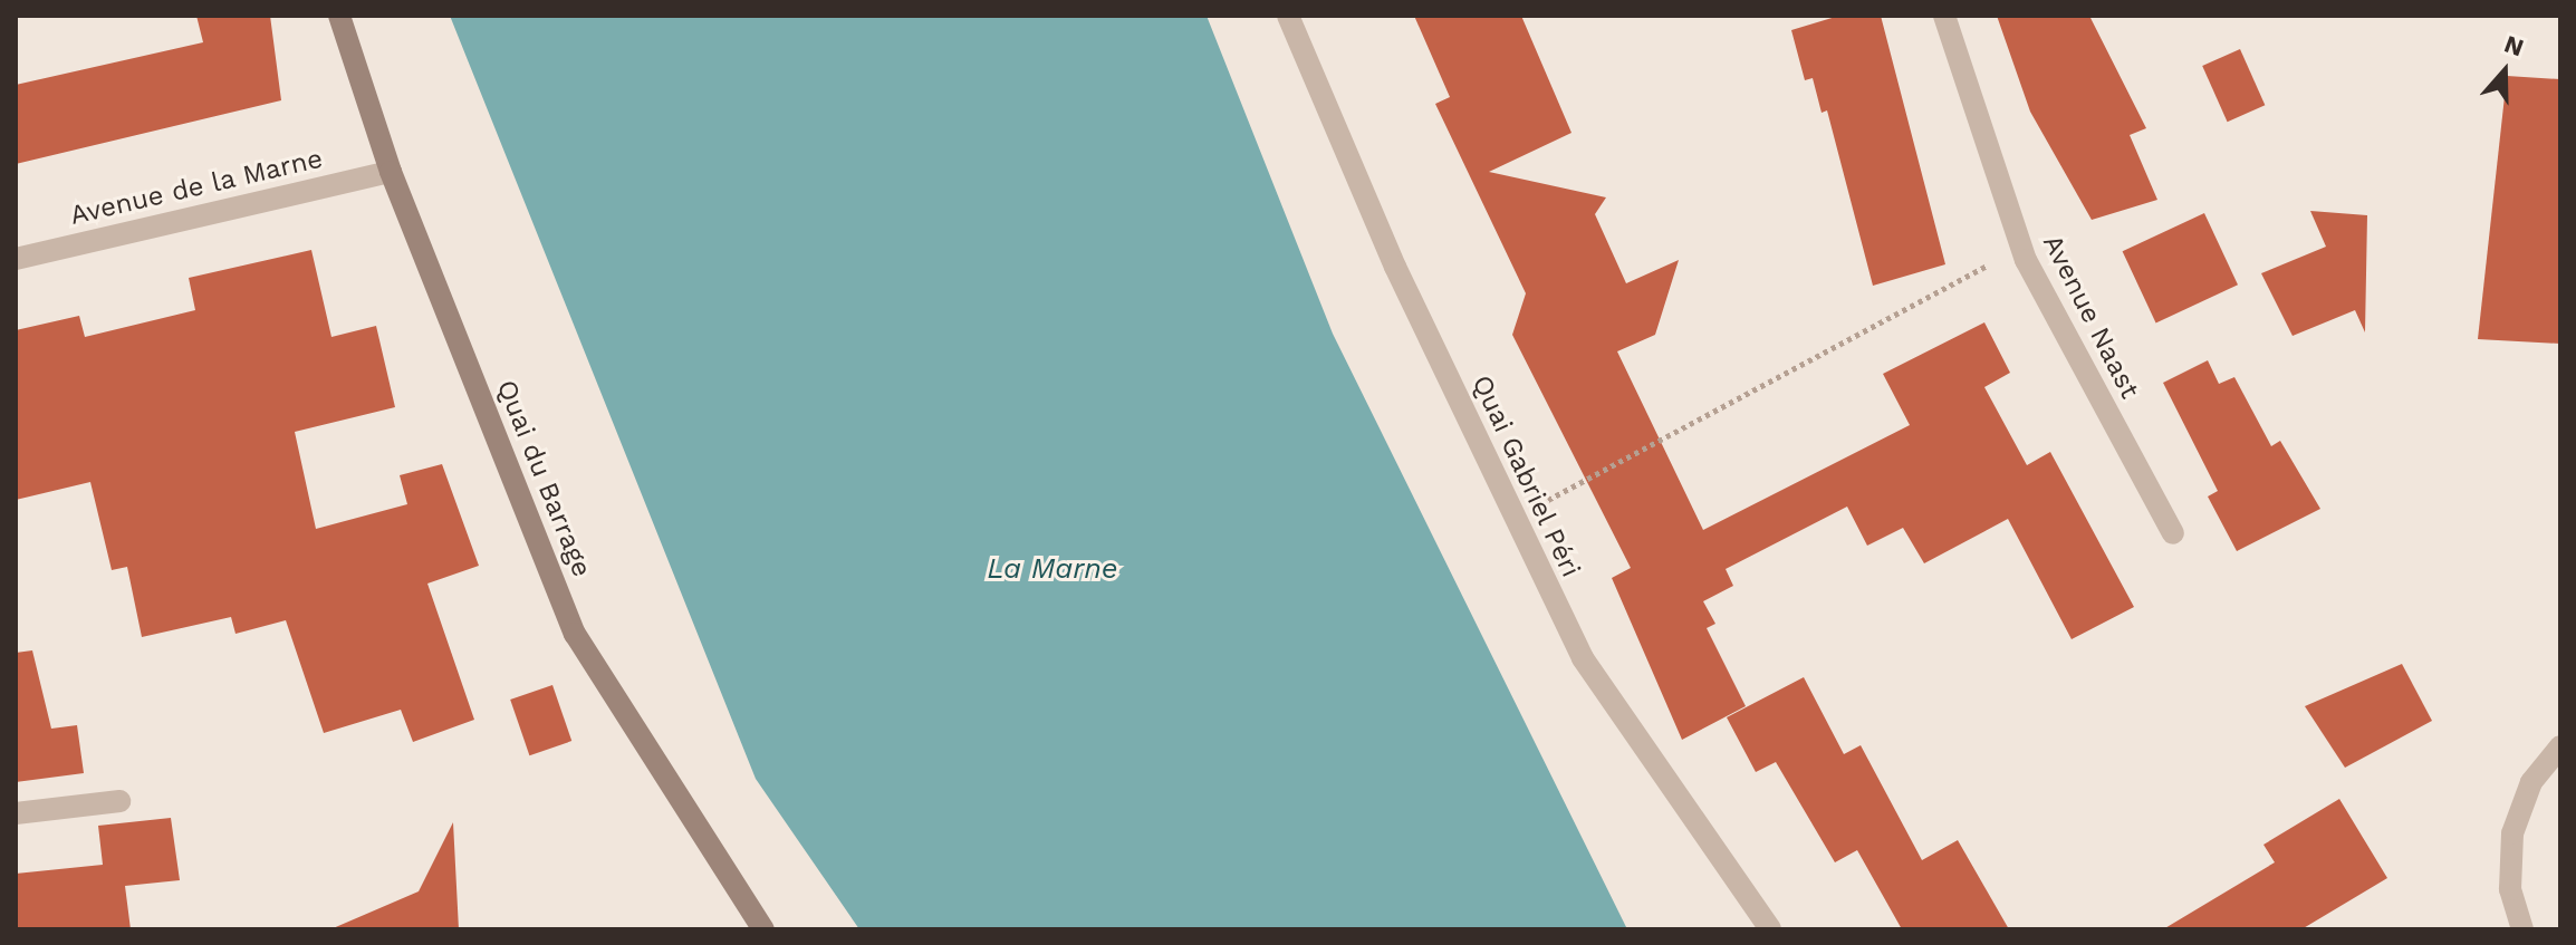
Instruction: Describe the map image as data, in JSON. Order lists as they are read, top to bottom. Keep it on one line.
{"streets":{"street":["Avenue de la Marne","Avenue Naast","Quai Gabriel Péri","Quai du Barrage"]},"crossings":[["Avenue de la Marne","Quai du Barrage"]],"water":["La Marne"],"north":"top"}
